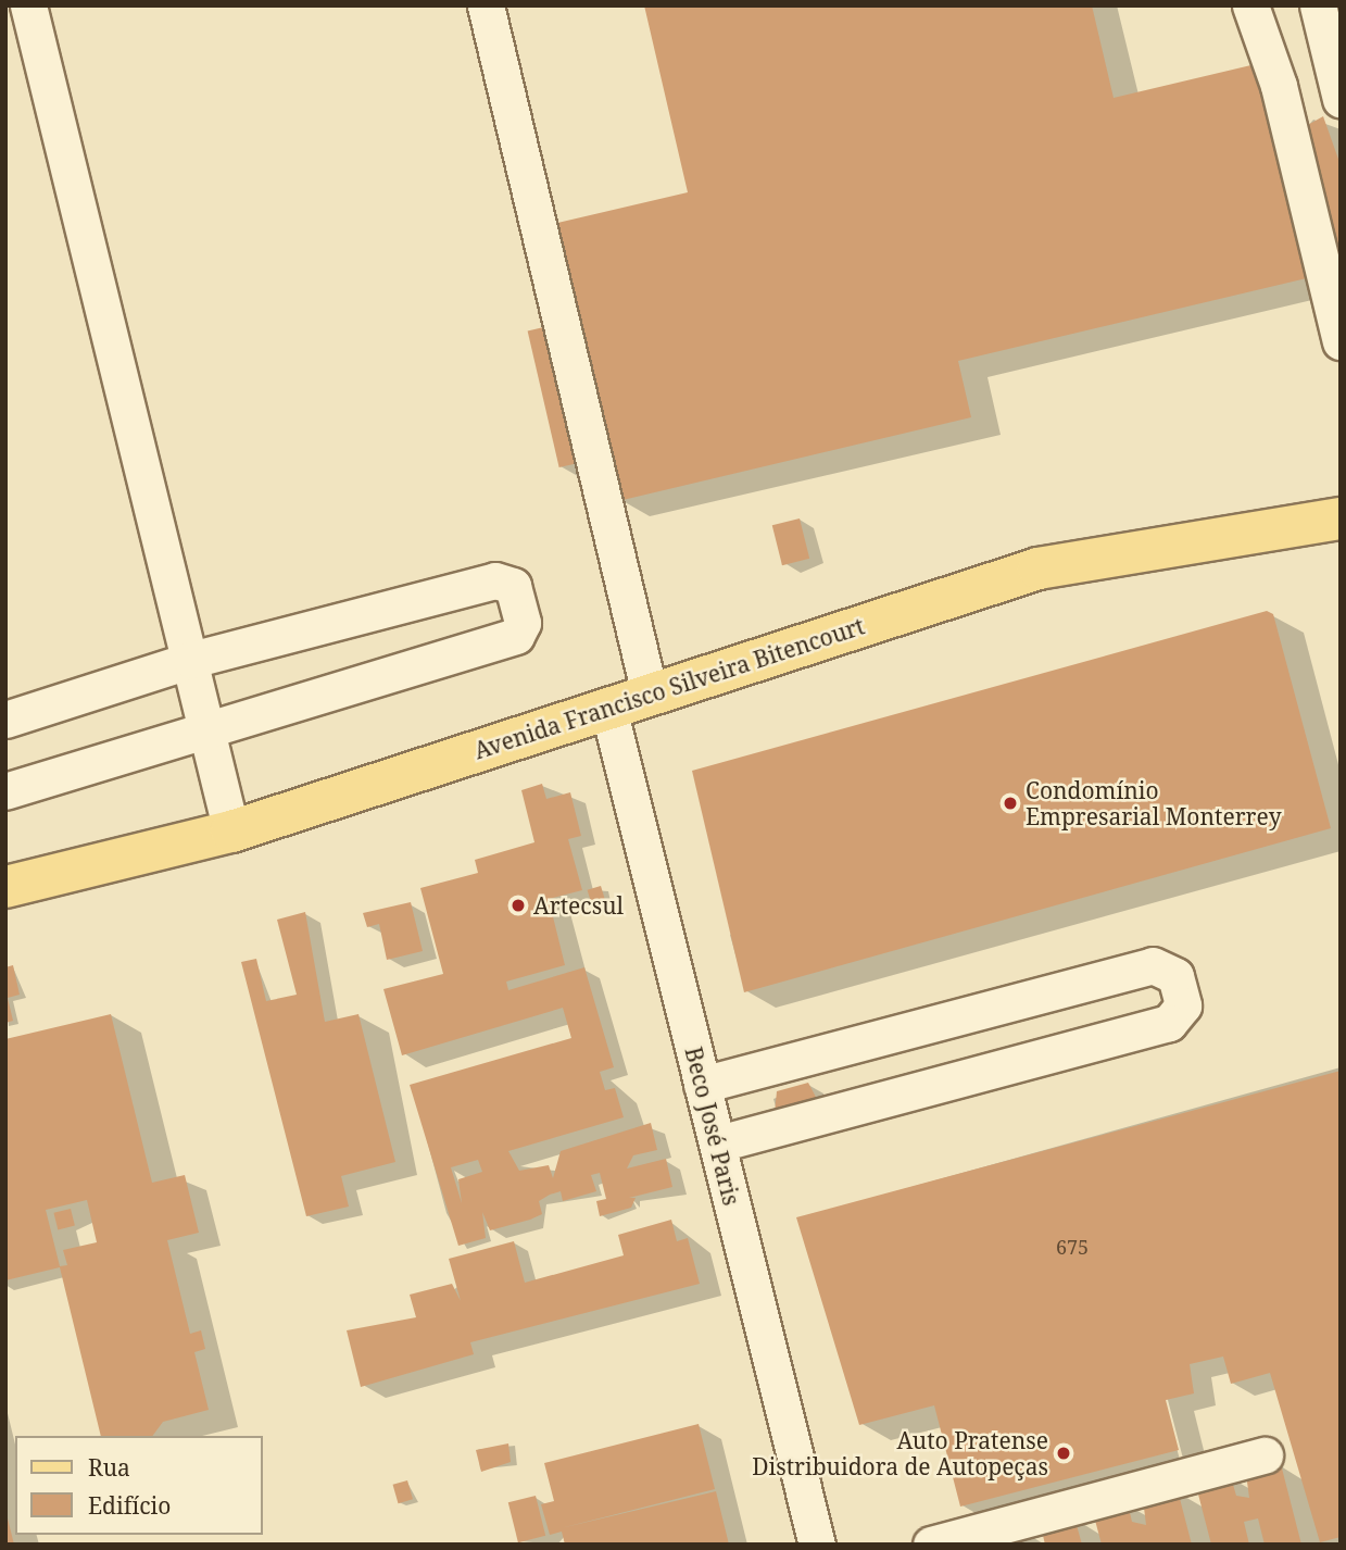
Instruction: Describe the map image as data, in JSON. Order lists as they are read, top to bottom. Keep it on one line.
{"streets":{"main road":["Avenida Francisco Silveira Bitencourt"],"street":["Beco José Paris"]},"crossings":[["Avenida Francisco Silveira Bitencourt","Beco José Paris"]],"places":["Condomínio Empresarial Monterrey","Artecsul","Auto Pratense Distribuidora de Autopeças"],"house_numbers":["675"],"legend":["Rua","Edifício"]}
